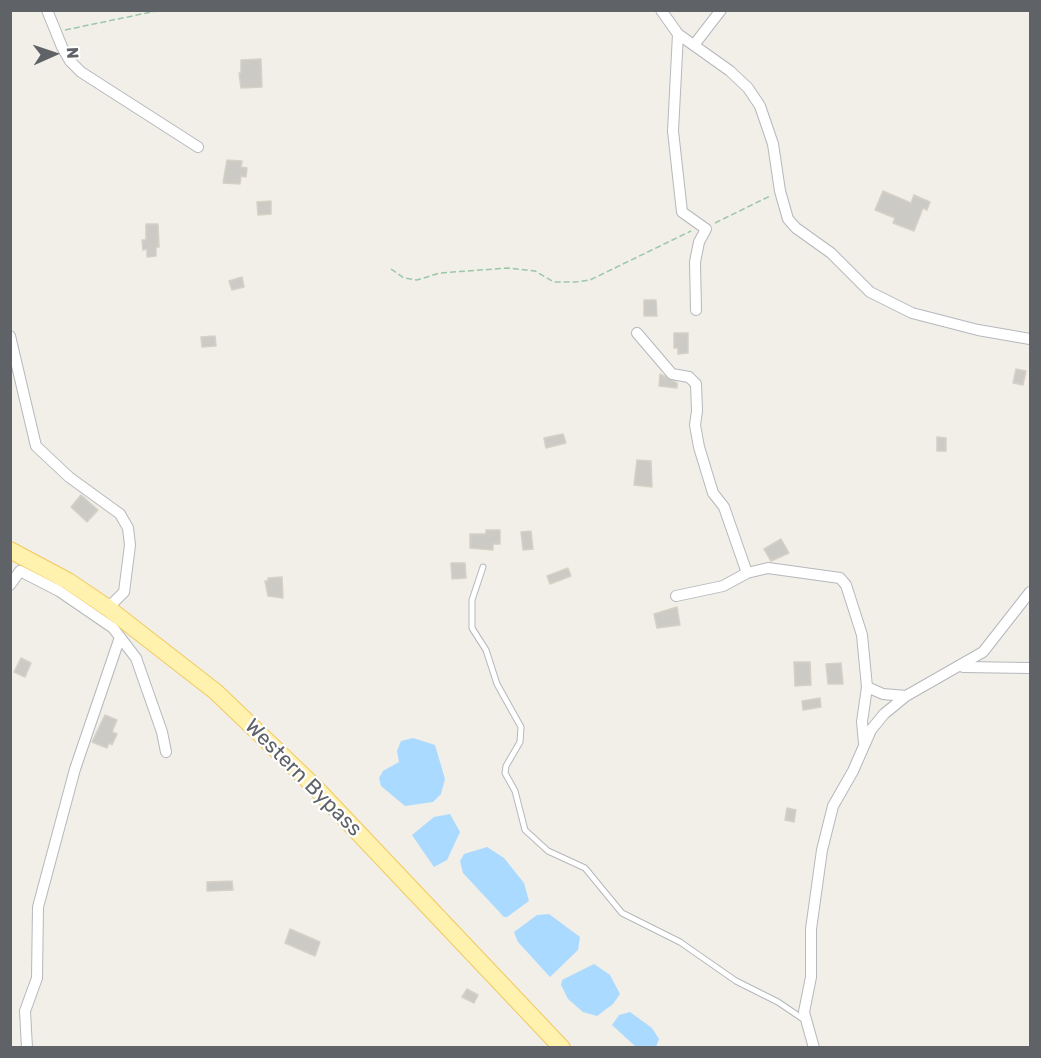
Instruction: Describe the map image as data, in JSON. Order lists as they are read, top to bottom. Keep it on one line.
{"streets":{"main road":["Western Bypass"]},"north":"right"}
